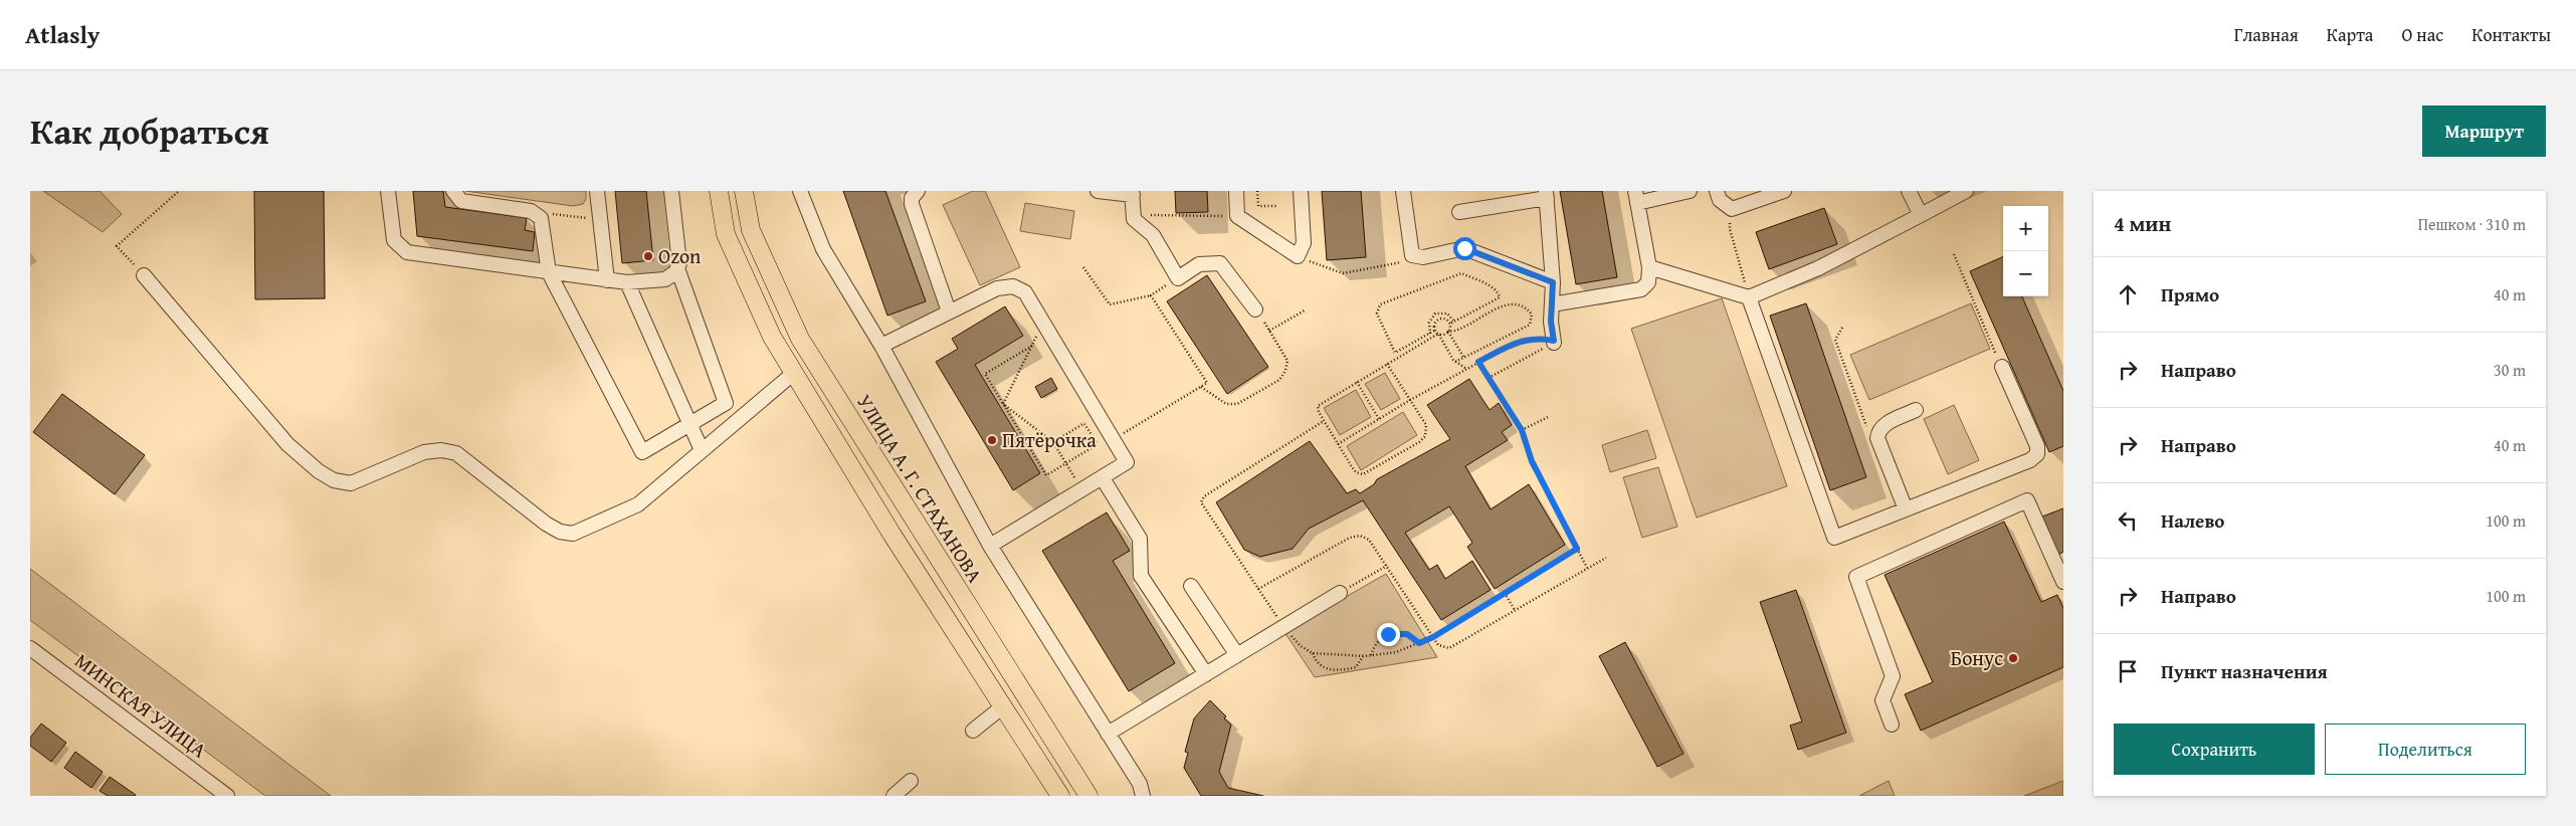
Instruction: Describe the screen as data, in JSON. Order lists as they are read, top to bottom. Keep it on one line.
{"streets":{"main road":["УЛИЦА А. Г. СТАХАНОВА"],"street":["МИНСКАЯ УЛИЦА"]},"places":["Ozon","Пятёрочка","Бонус"],"page":{"header":"Atlasly","nav":["Главная","Карта","О нас","Контакты"],"title":"Как добраться","buttons":["Маршрут",["Сохранить","Поделиться"]],"heading":["4 мин","Пешком · 310 m"],"map_buttons":["+","−"],"list":[["Прямо","40 m"],["Направо","30 m"],["Направо","40 m"],["Налево","100 m"],["Направо","100 m"],"Пункт назначения"]}}
